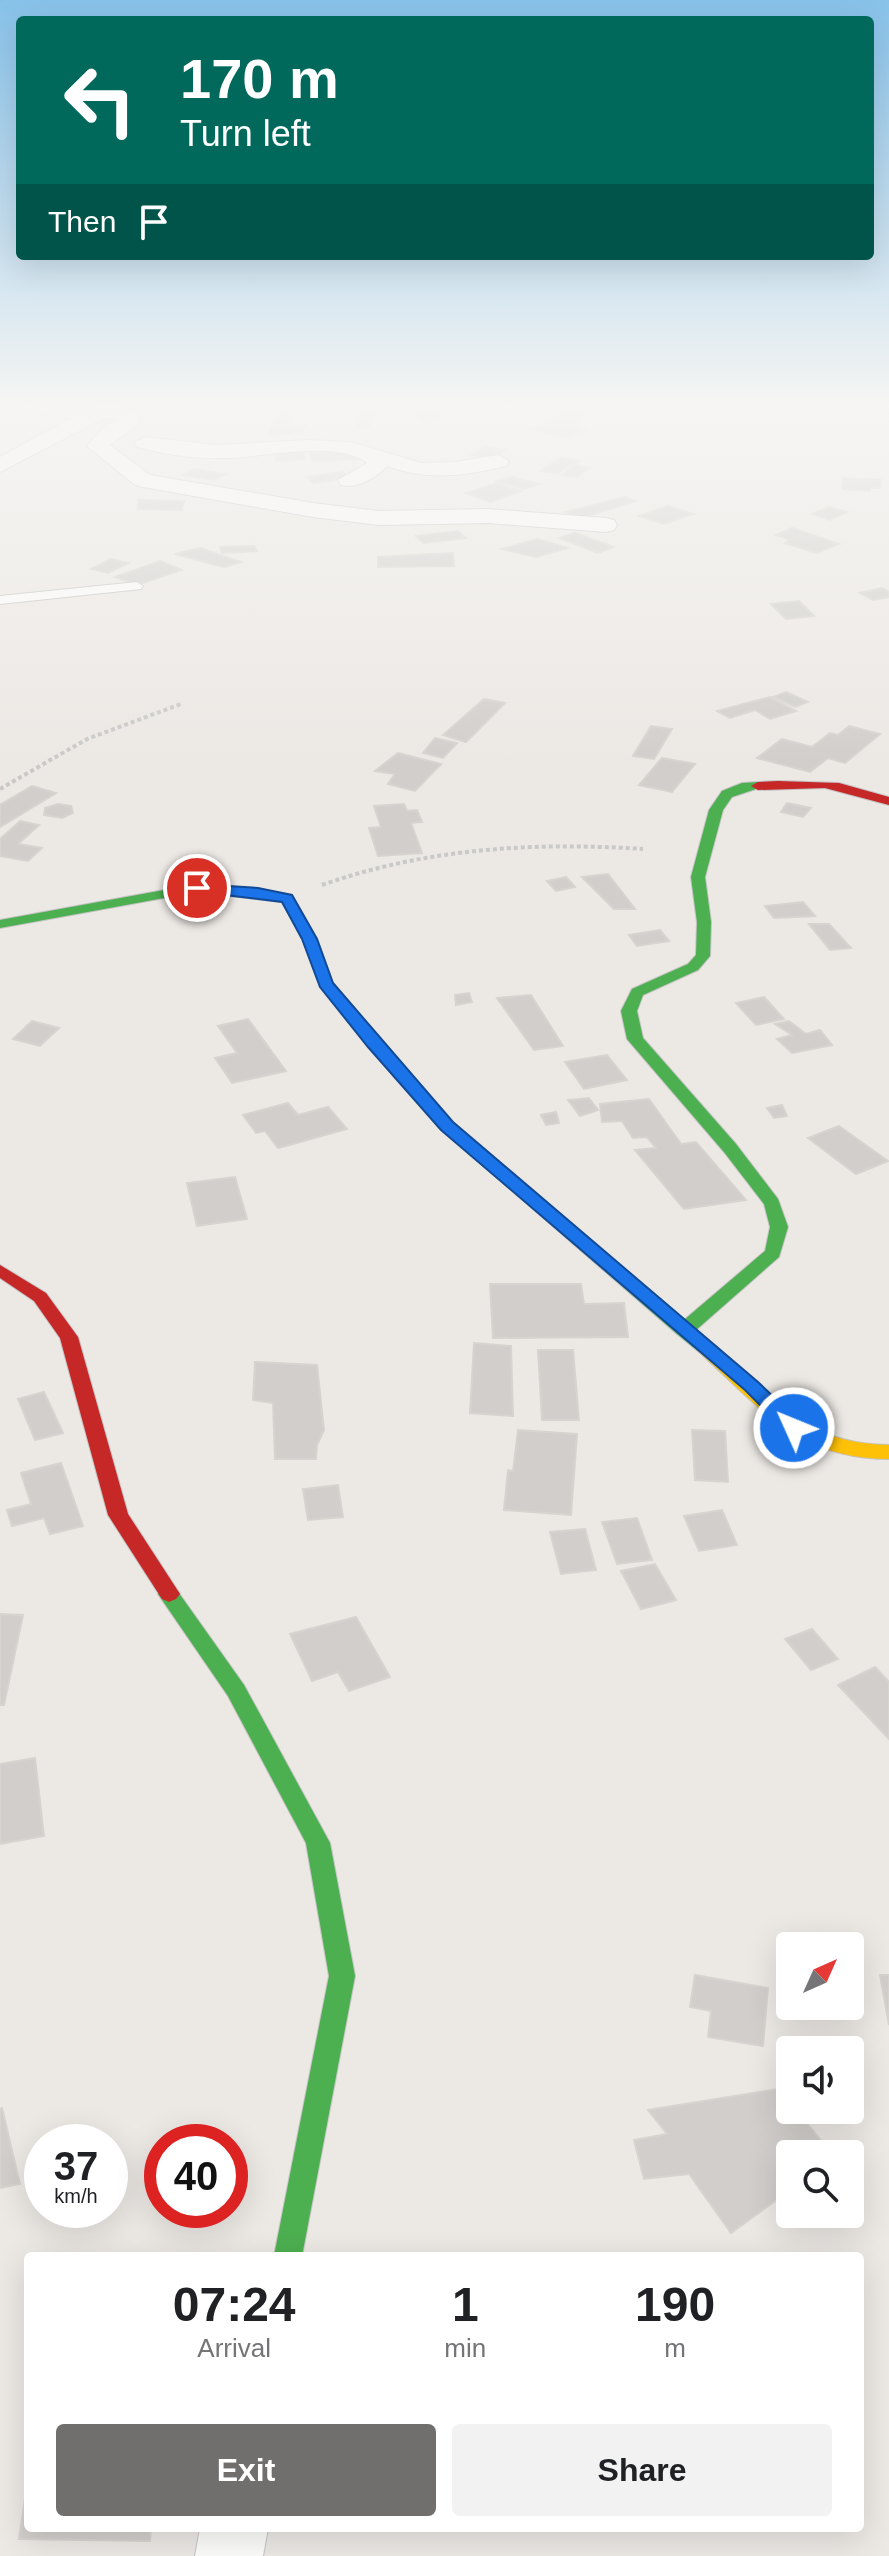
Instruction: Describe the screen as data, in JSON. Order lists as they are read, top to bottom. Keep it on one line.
{"north":"top right","page":{"turn":["170 m","Turn left"],"then":"Then","speed":"37 km/h","limit":"40","eta":["07:24","Arrival","1","min","190","m"],"buttons":["Exit","Share"]}}
